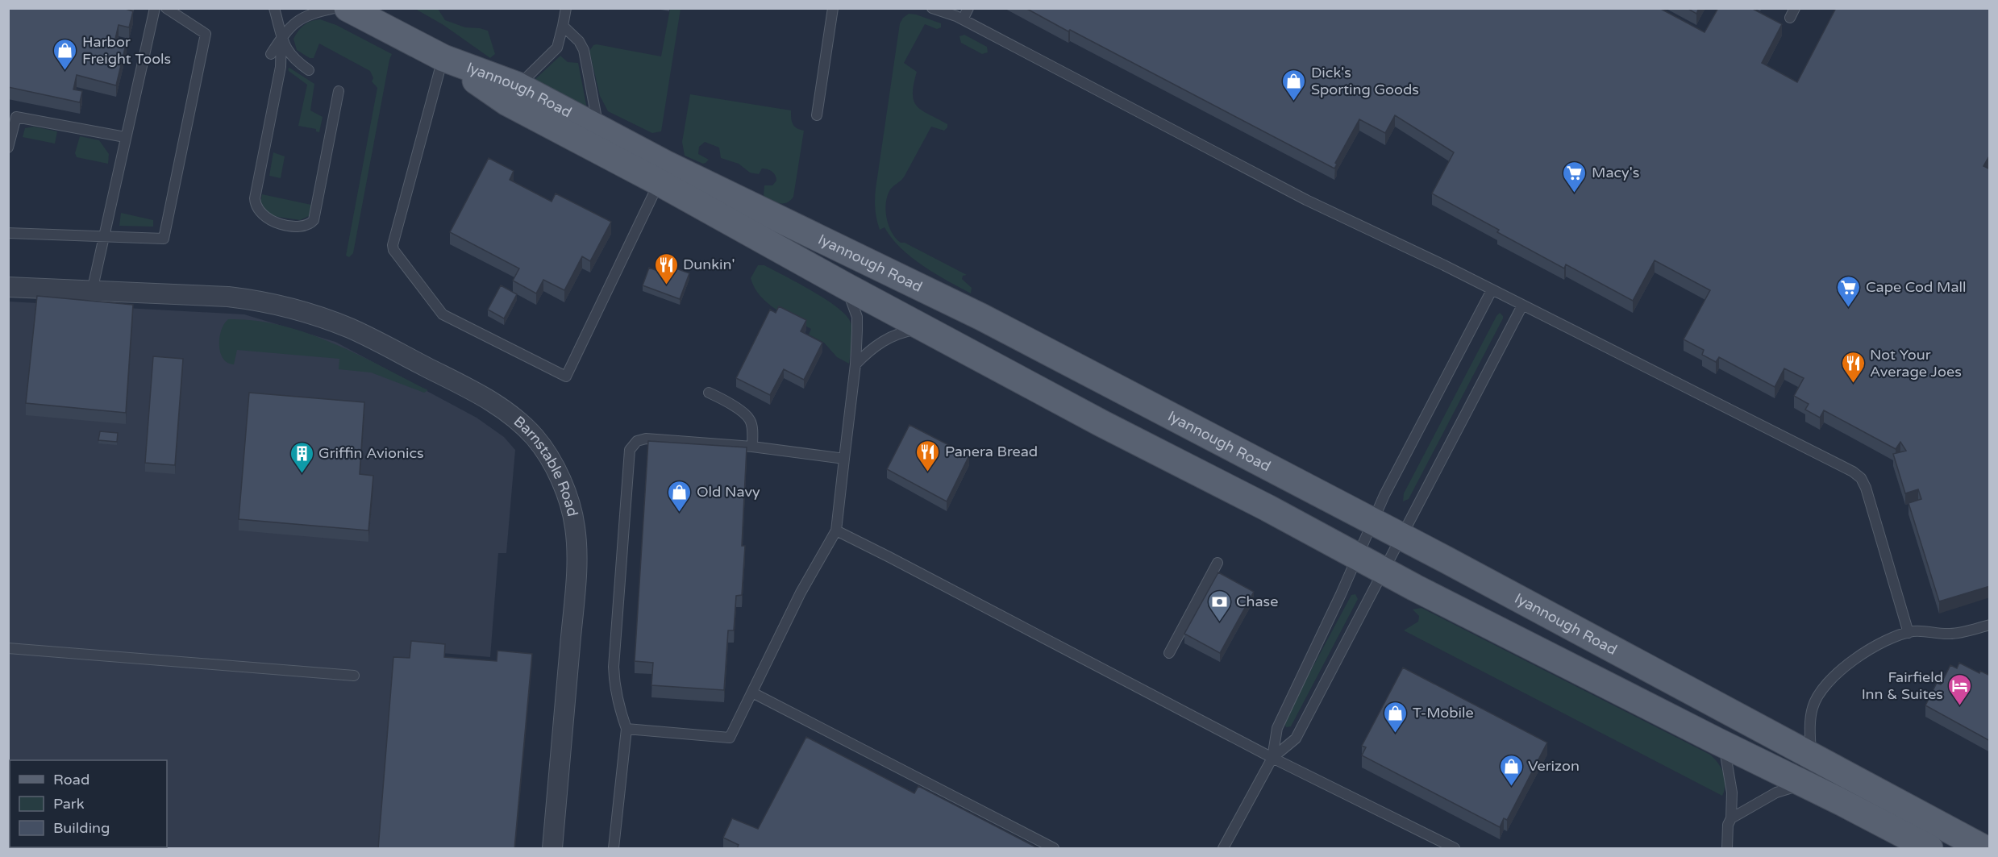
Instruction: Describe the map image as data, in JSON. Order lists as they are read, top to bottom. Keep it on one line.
{"streets":{"main road":["Iyannough Road"],"street":["Barnstable Road"]},"places":{"shop":["Harbor Freight Tools","Dick's Sporting Goods","Old Navy","T-Mobile","Verizon"],"supermarket":["Macy's","Cape Cod Mall"],"restaurant":["Dunkin'","Not Your Average Joes","Panera Bread"],"building":["Griffin Avionics"],"bank":["Chase"],"hotel":["Fairfield Inn & Suites"]},"legend":["Road","Park","Building"]}
